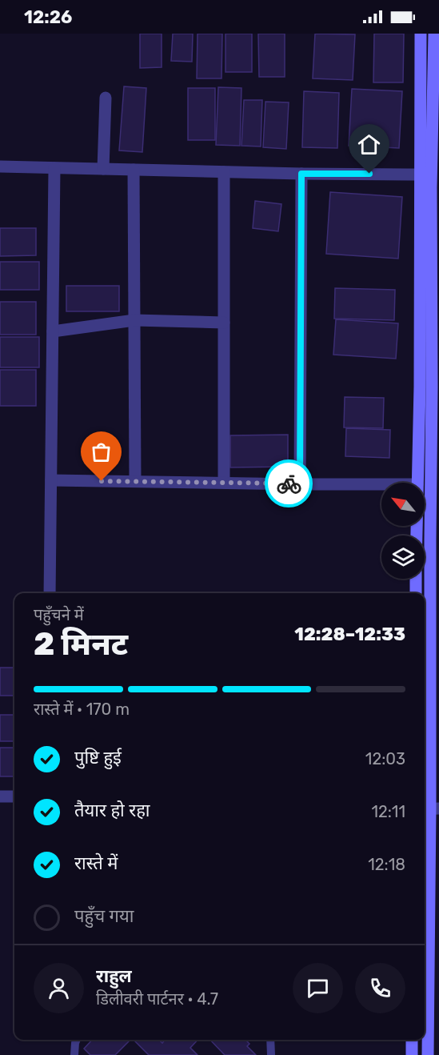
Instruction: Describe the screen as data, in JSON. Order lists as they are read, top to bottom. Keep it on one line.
{"north":"top left","page":{"status":"12:26","heading":["2 मिनट","पहुँचने में","12:28–12:33"],"panel":["राहुल","डिलीवरी पार्टनर · 4.7"],"bar":"रास्ते में · 170 m","list":[["पुष्टि हुई","12:03"],["तैयार हो रहा","12:11"],["रास्ते में","12:18"],"पहुँच गया"]}}
